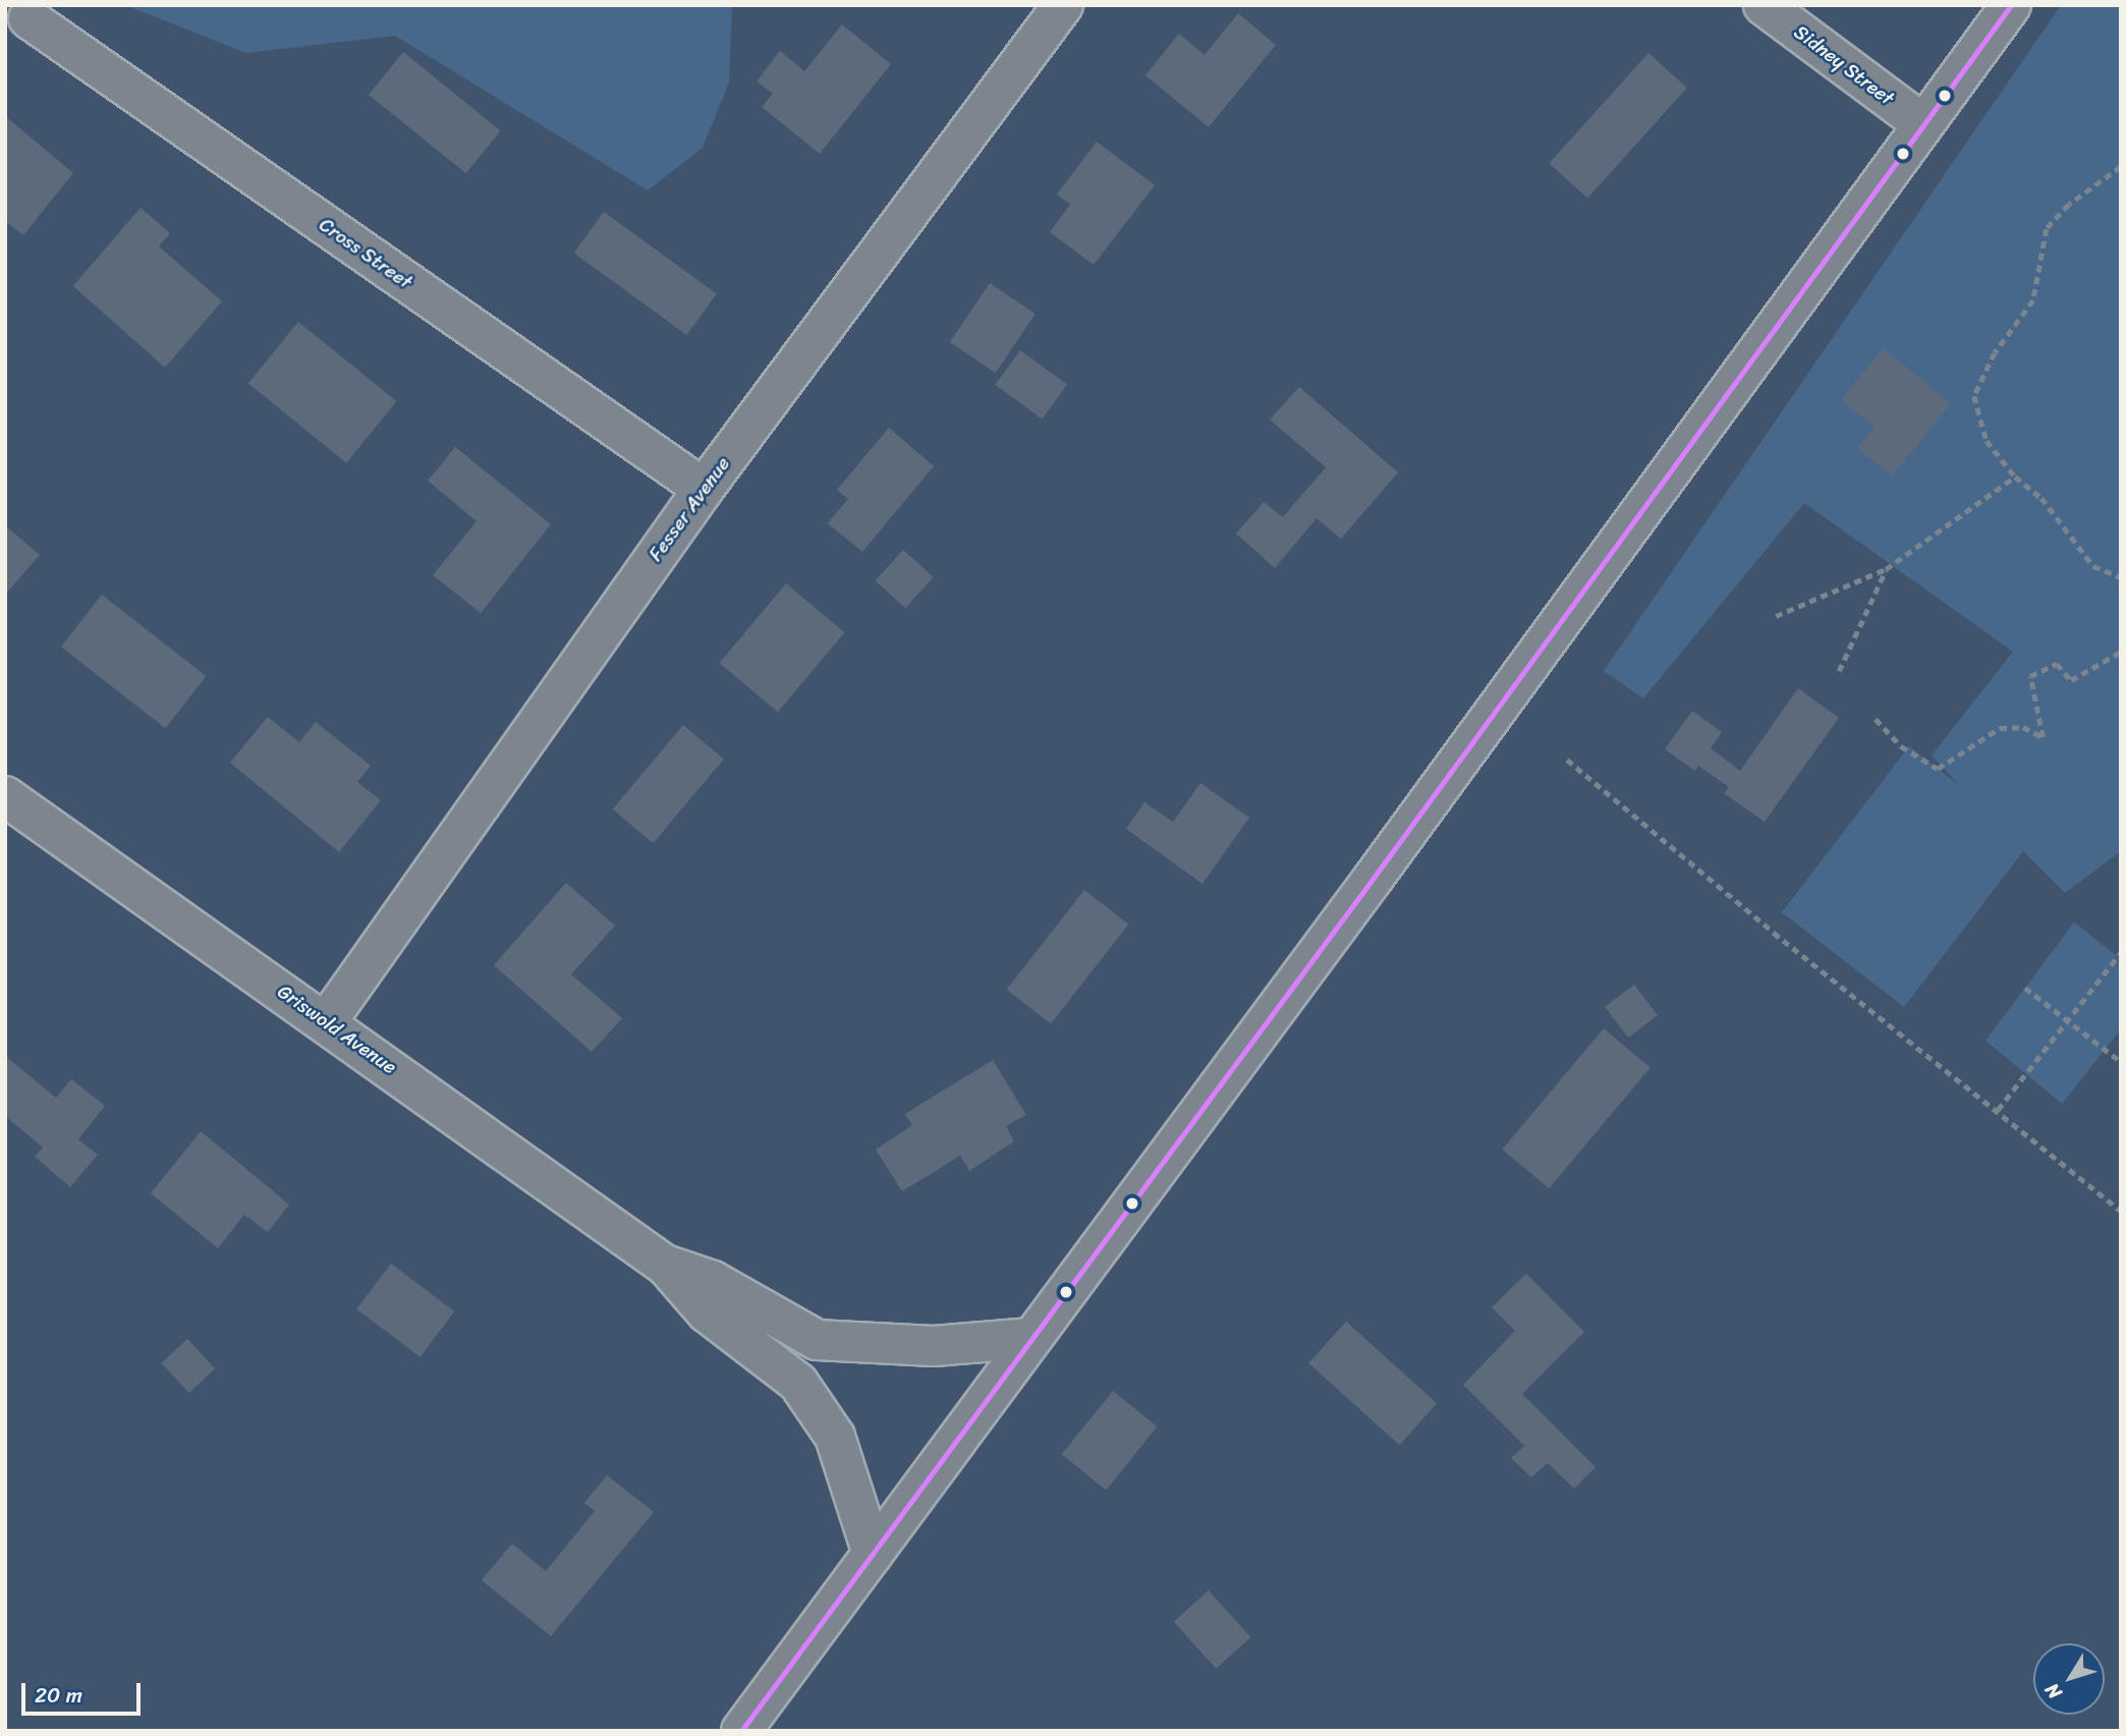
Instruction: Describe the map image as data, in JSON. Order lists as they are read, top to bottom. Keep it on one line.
{"streets":{"street":["Sidney Street","Cross Street","Fesser Avenue","Griswold Avenue"]},"crossings":[["Cross Street","Fesser Avenue"],["Fesser Avenue","Griswold Avenue"]],"scale_bar":"20 m","north":"bottom left"}
